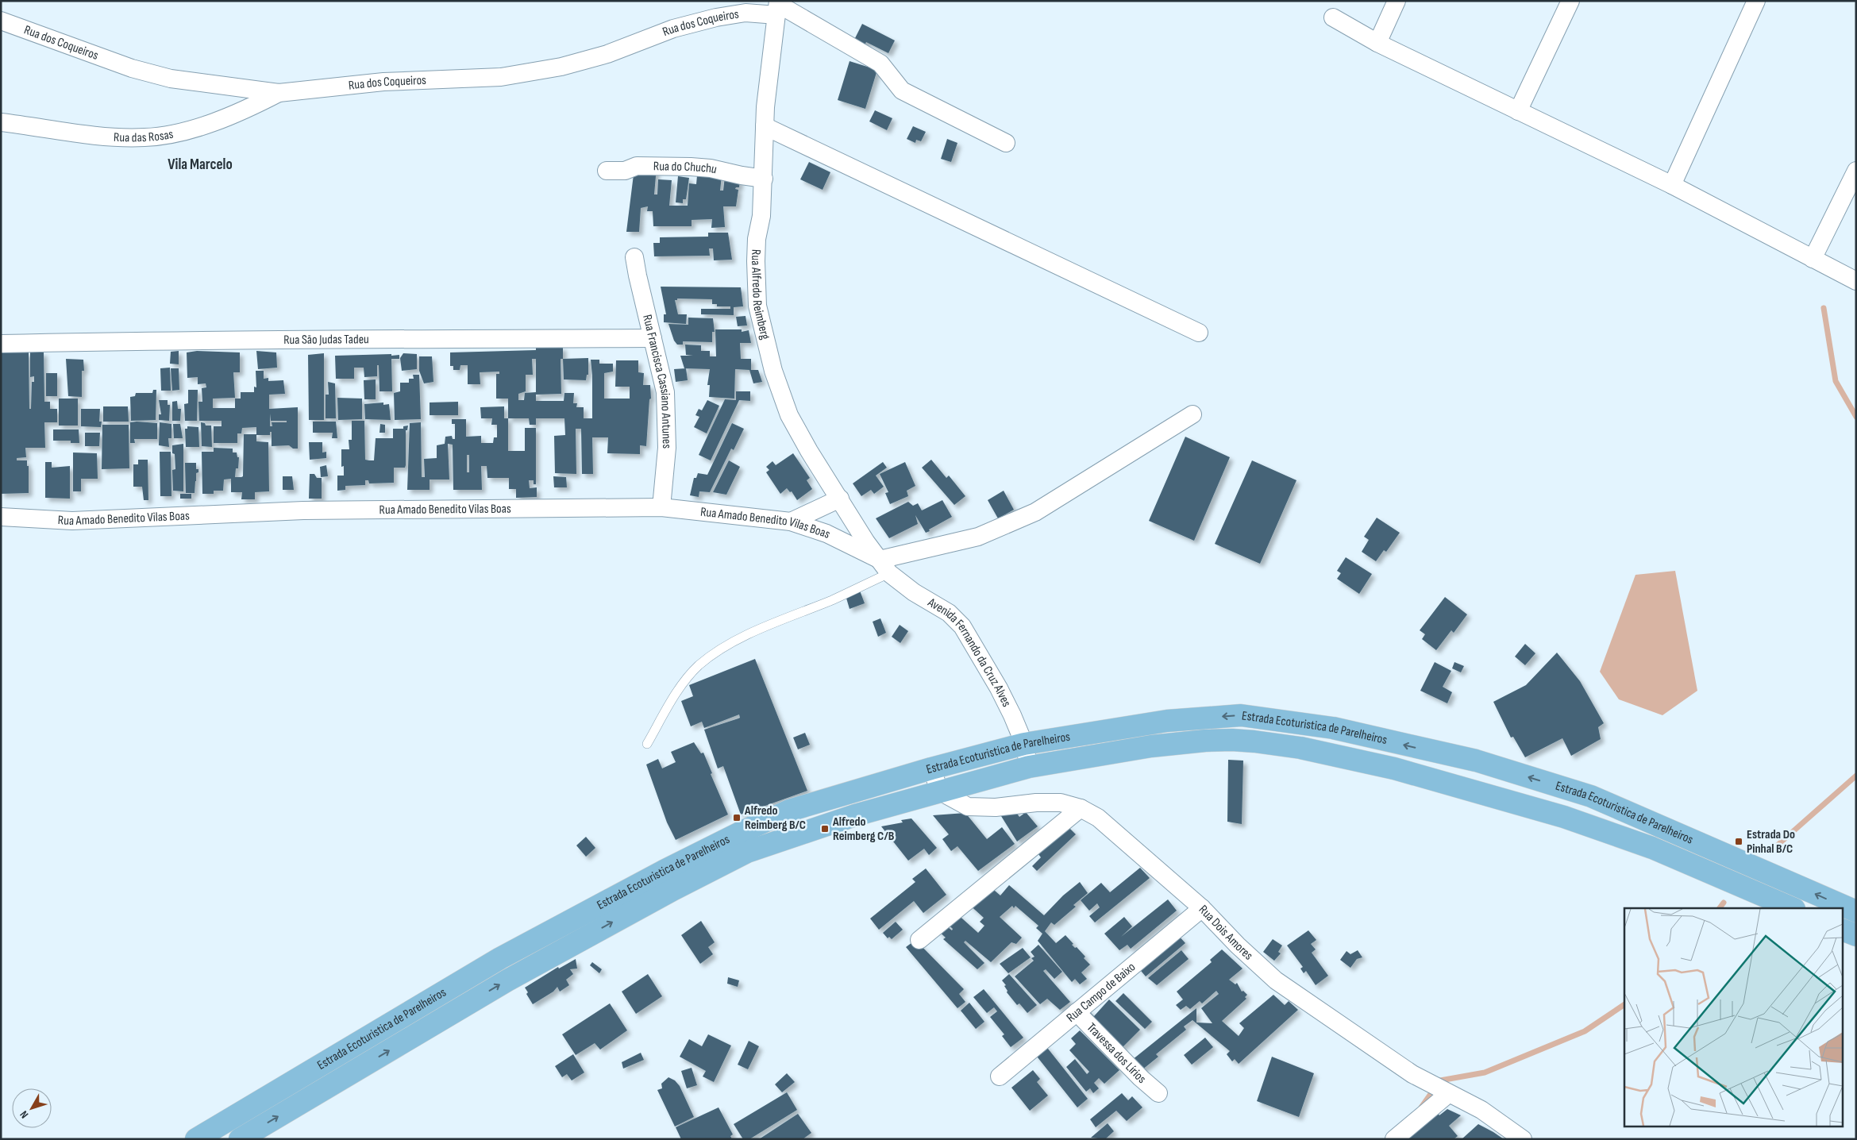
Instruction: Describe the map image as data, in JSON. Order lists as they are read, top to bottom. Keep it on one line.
{"streets":{"main road":["Estrada Ecoturistica de Parelheiros"],"street":["Rua dos Coqueiros","Rua das Rosas","Rua do Chuchu","Rua Alfredo Reimberg","Rua São Judas Tadeu","Rua Francisca Cassiano Antunes","Rua Amado Benedito Vilas Boas","Avenida Fernando da Cruz Alves","Rua Dois Amores","Rua Campo de Baixo","Travessa dos Lírios"]},"crossings":[["Rua dos Coqueiros","Rua das Rosas"],["Rua dos Coqueiros","Rua Alfredo Reimberg"],["Rua do Chuchu","Rua Alfredo Reimberg"],["Rua Alfredo Reimberg","Rua Amado Benedito Vilas Boas"],["Rua Alfredo Reimberg","Avenida Fernando da Cruz Alves"],["Rua São Judas Tadeu","Rua Francisca Cassiano Antunes"],["Rua Francisca Cassiano Antunes","Rua Amado Benedito Vilas Boas"],["Rua Amado Benedito Vilas Boas","Avenida Fernando da Cruz Alves"],["Avenida Fernando da Cruz Alves","Estrada Ecoturistica de Parelheiros"],["Estrada Ecoturistica de Parelheiros","Rua Dois Amores"],["Rua Dois Amores","Rua Campo de Baixo"],["Rua Campo de Baixo","Travessa dos Lírios"]],"districts":["Vila Marcelo"],"places":{"transit":["Alfredo Reimberg B/C","Alfredo Reimberg C/B","Estrada Do Pinhal B/C"]},"north":"bottom left"}
